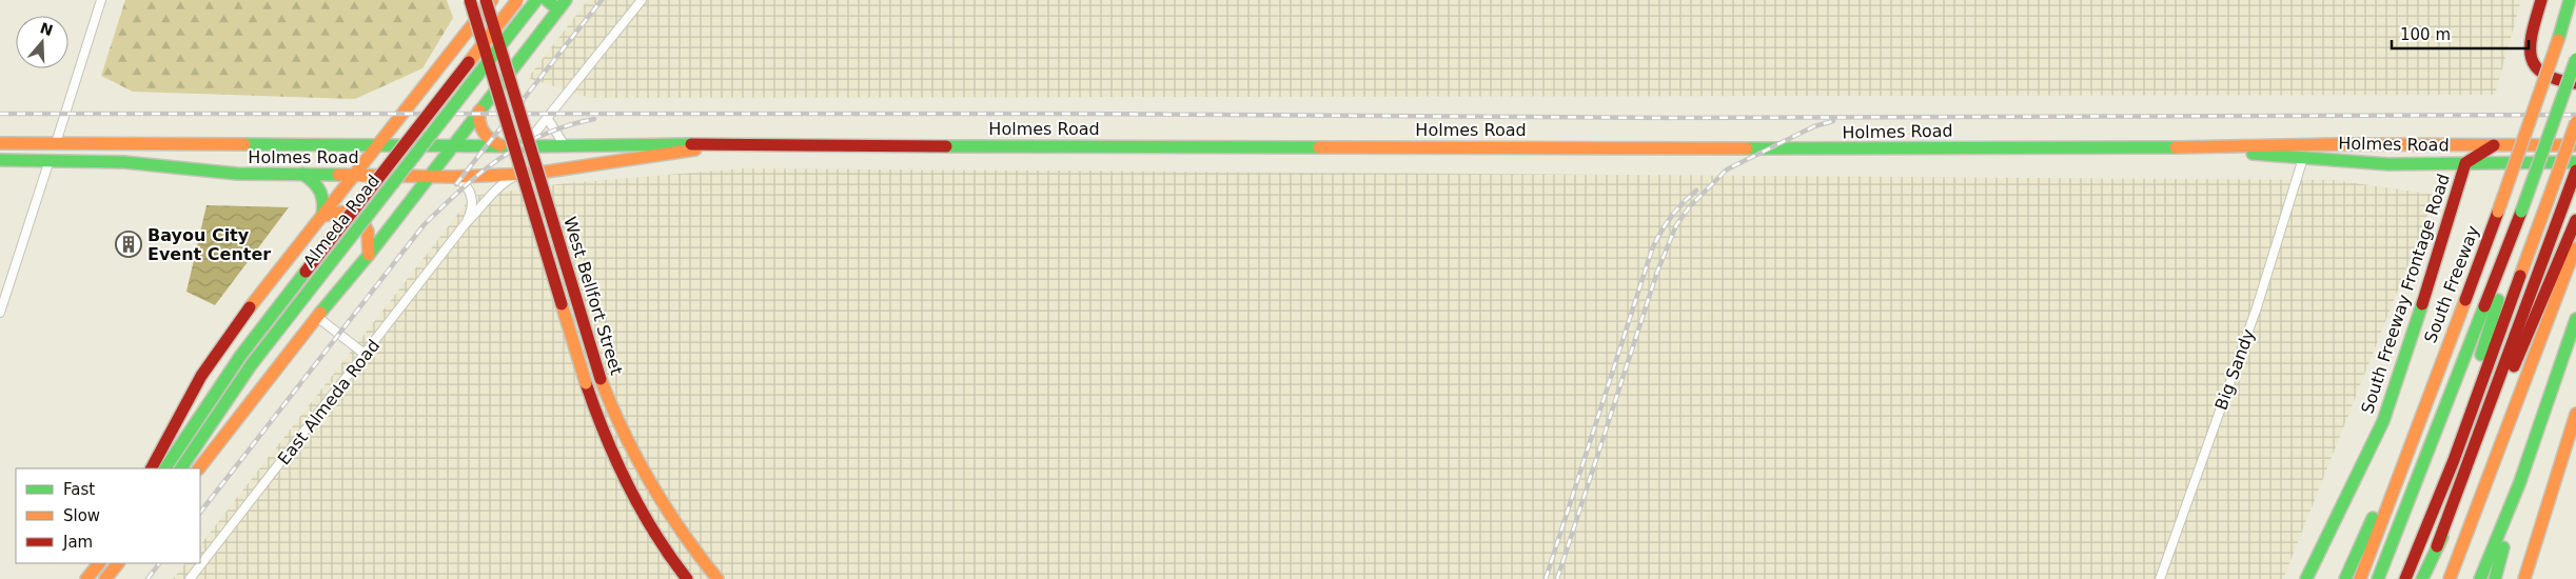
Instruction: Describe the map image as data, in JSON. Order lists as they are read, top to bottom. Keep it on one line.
{"streets":{"main road":["Holmes Road","Almeda Road","South Freeway","South Freeway Frontage Road","West Bellfort Street"],"street":["Big Sandy","East Almeda Road"]},"crossings":[["Holmes Road","South Freeway Frontage Road"],["Holmes Road","Big Sandy"],["Holmes Road","East Almeda Road"]],"places":{"building":["Bayou City Event Center"]},"legend":["Fast","Slow","Jam"],"scale_bar":"100 m","north":"top"}
